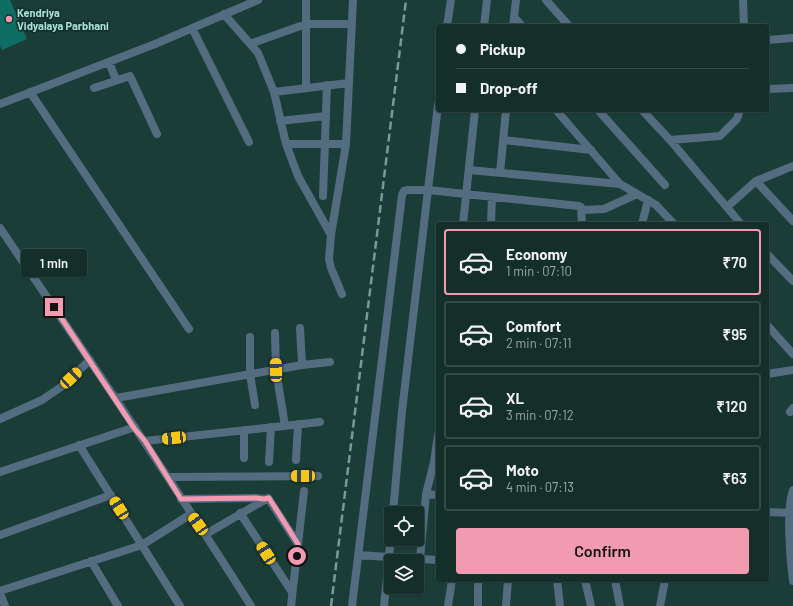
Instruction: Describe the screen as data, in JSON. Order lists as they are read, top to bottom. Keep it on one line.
{"places":["Kendriya Vidyalaya Parbhani"],"page":{"banner":["Pickup","Drop-off"],"list":[{"name":"Economy","note":"1 min · 07:10","value":"₹70"},{"name":"Comfort","note":"2 min · 07:11","value":"₹95"},{"name":"XL","note":"3 min · 07:12","value":"₹120"},{"name":"Moto","note":"4 min · 07:13","value":"₹63"}],"bubble":"1 min","buttons":"Confirm"}}
